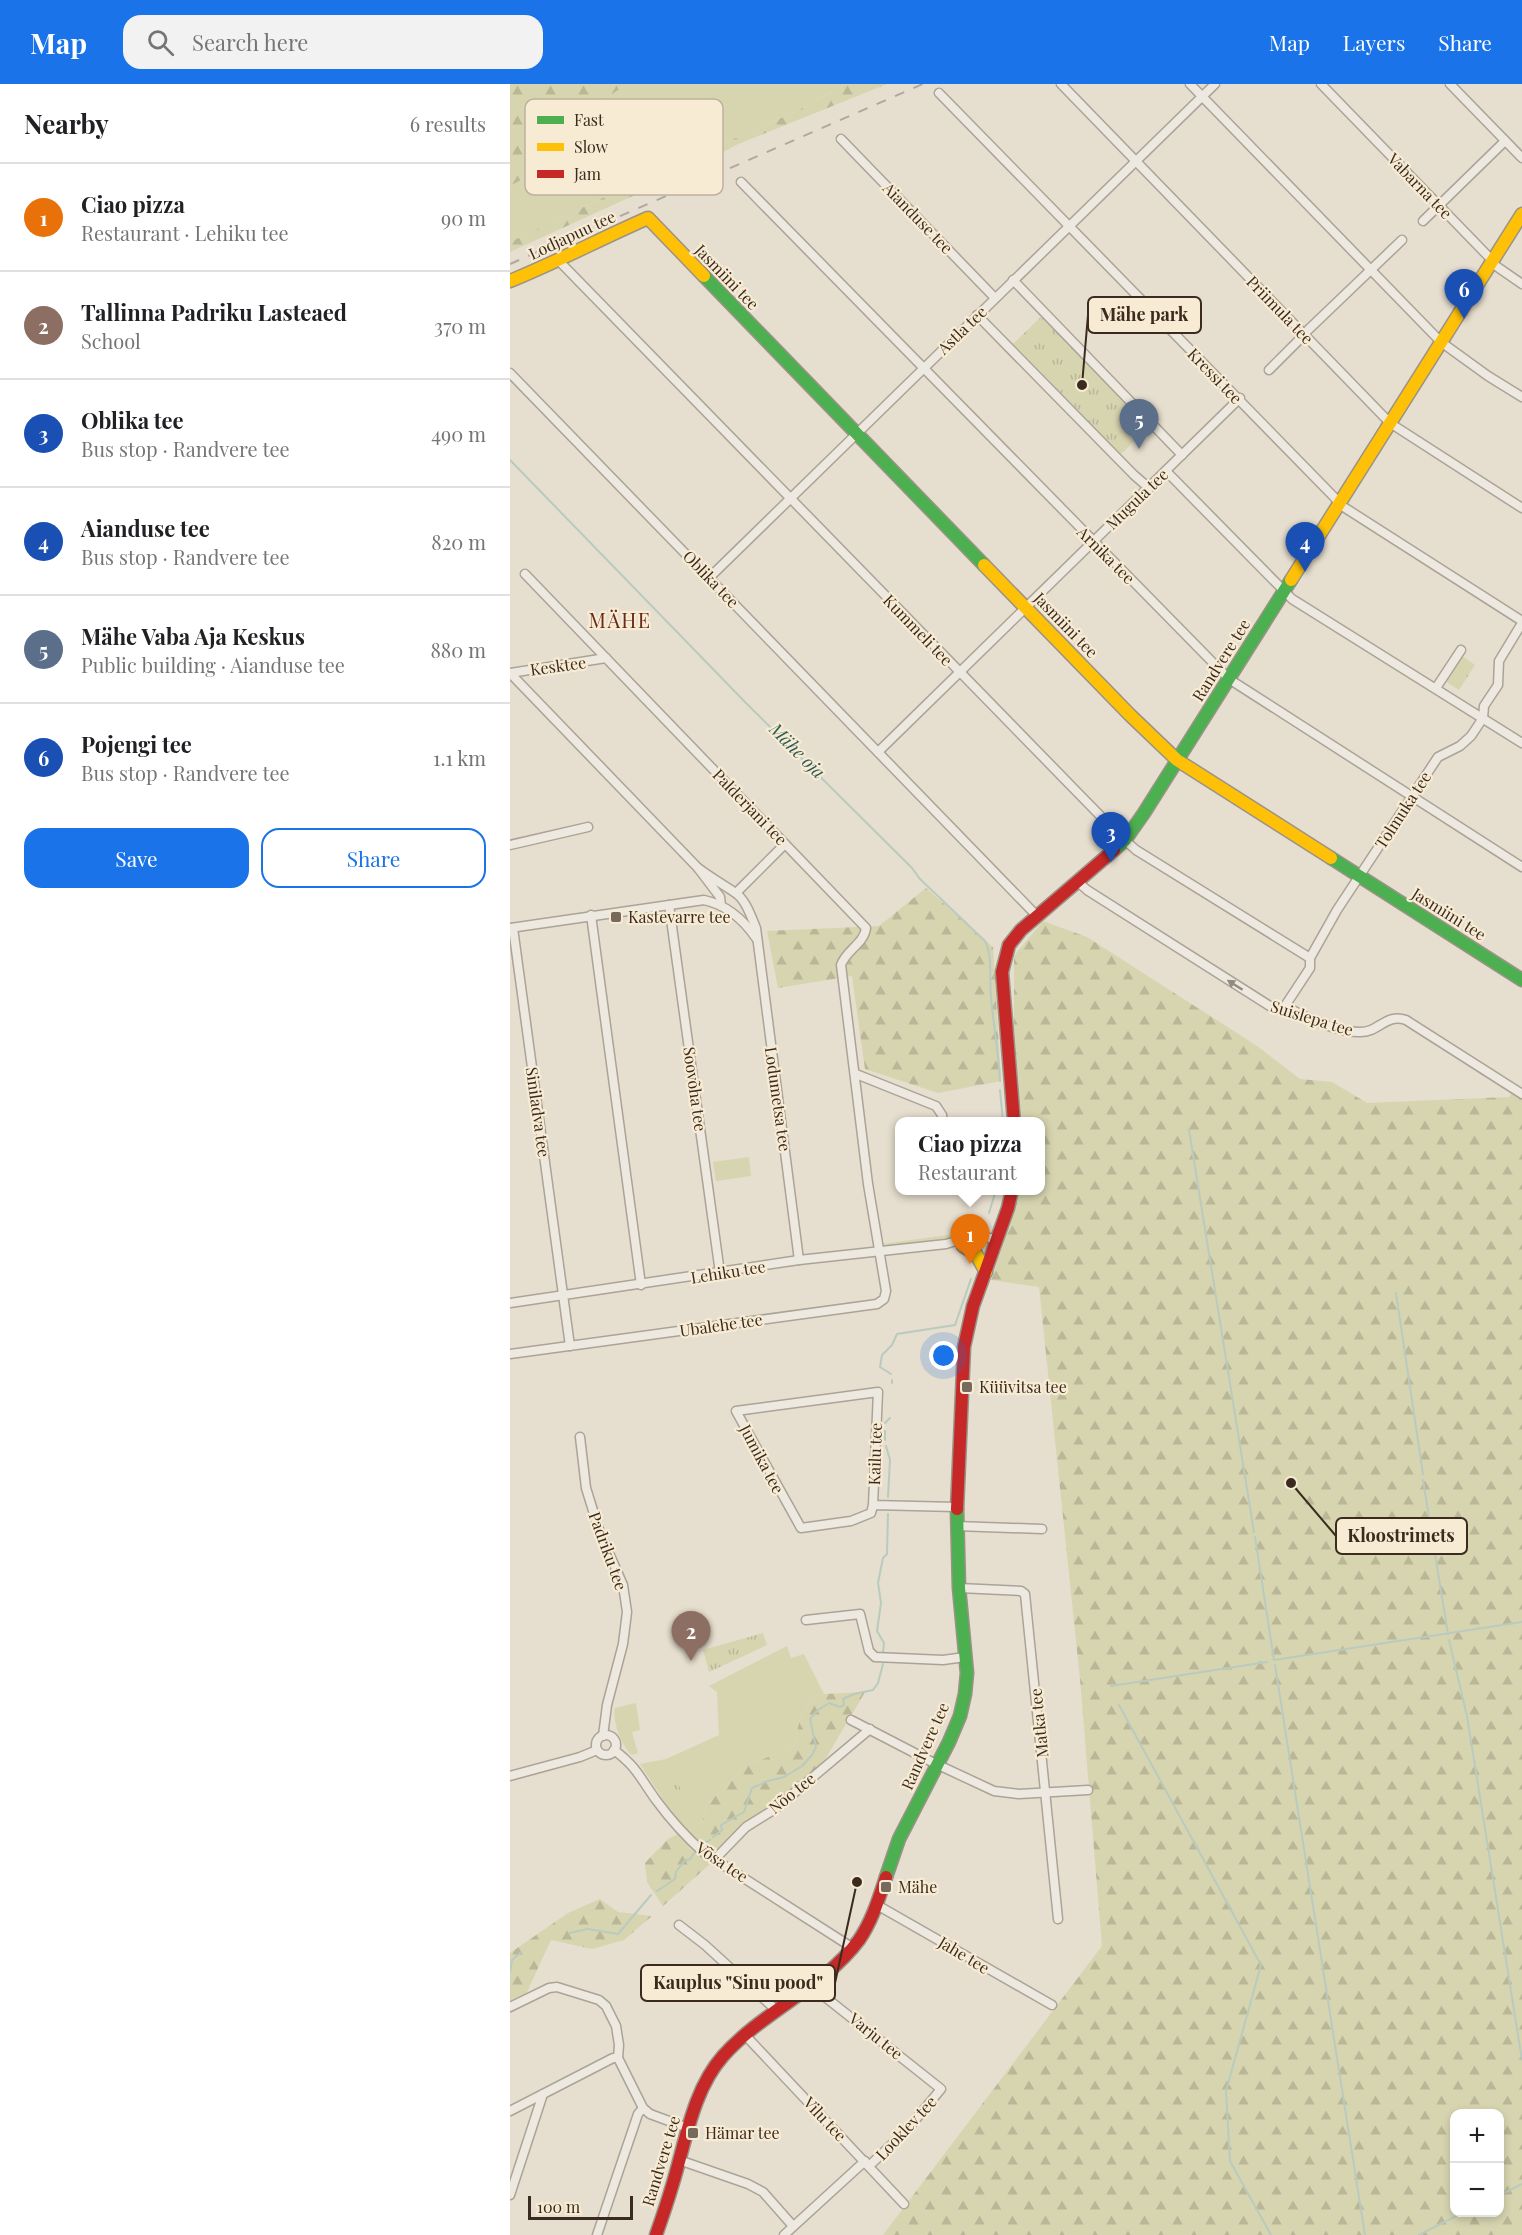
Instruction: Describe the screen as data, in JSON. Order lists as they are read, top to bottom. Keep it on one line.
{"streets":{"main road":["Lodjapuu tee","Jasmiini tee","Randvere tee"],"street":["Vabarna tee","Aianduse tee","Priimula tee","Astla tee","Kressi tee","Mugula tee","Arnika tee","Oblika tee","Kummeli tee","Kesktee","Palderjani tee","Tolmuka tee","Suislepa tee","Soovõha tee","Lodumetsa tee","Siniladva tee","Lehiku tee","Ubalehe tee","Kailu tee","Jumika tee","Padriku tee","Matka tee","Nõo tee","Võsa tee","Jahe tee","Varju tee","Vilu tee","Looklev tee"]},"crossings":[["Vabarna tee","Randvere tee"],["Aianduse tee","Astla tee"],["Lodjapuu tee","Jasmiini tee"],["Lodjapuu tee","Kummeli tee"],["Jasmiini tee","Astla tee"],["Jasmiini tee","Mugula tee"],["Jasmiini tee","Randvere tee"],["Jasmiini tee","Tolmuka tee"],["Priimula tee","Astla tee"],["Priimula tee","Randvere tee"],["Astla tee","Kressi tee"],["Astla tee","Arnika tee"],["Astla tee","Oblika tee"],["Astla tee","Kummeli tee"],["Kressi tee","Mugula tee"],["Kressi tee","Randvere tee"],["Kressi tee","Tolmuka tee"],["Mugula tee","Arnika tee"],["Mugula tee","Oblika tee"],["Mugula tee","Kummeli tee"],["Arnika tee","Randvere tee"],["Arnika tee","Tolmuka tee"],["Oblika tee","Randvere tee"],["Kummeli tee","Randvere tee"],["Kummeli tee","Tolmuka tee"],["Randvere tee","Suislepa tee"],["Randvere tee","Lehiku tee"],["Randvere tee","Kailu tee"],["Randvere tee","Matka tee"],["Randvere tee","Võsa tee"],["Randvere tee","Jahe tee"],["Randvere tee","Varju tee"],["Randvere tee","Vilu tee"],["Kesktee","Palderjani tee"],["Palderjani tee","Lehiku tee"],["Palderjani tee","Ubalehe tee"],["Tolmuka tee","Suislepa tee"],["Soovõha tee","Lehiku tee"],["Lodumetsa tee","Lehiku tee"],["Siniladva tee","Lehiku tee"],["Lehiku tee","Ubalehe tee"],["Kailu tee","Jumika tee"],["Padriku tee","Võsa tee"],["Nõo tee","Võsa tee"],["Varju tee","Looklev tee"],["Vilu tee","Looklev tee"]],"one_way":["Suislepa tee"],"districts":["MÄHE"],"water":["Mähe oja"],"places":{"other":["Mähe park","Kloostrimets","Kauplus \"Sinu pood\""],"transit":["Kastevarre tee","Küüvitsa tee","Mähe","Hämar tee"]},"legend":["Fast","Slow","Jam"],"scale_bar":"100 m","page":{"header":"Map","search":"Search here","nav":["Map","Layers","Share"],"heading":["Nearby","6 results"],"list":[{"mark":"1","name":"Ciao pizza","note":"Restaurant · Lehiku tee","value":"90 m"},{"mark":"2","name":"Tallinna Padriku Lasteaed","note":"School","value":"370 m"},{"mark":"3","name":"Oblika tee","note":"Bus stop · Randvere tee","value":"490 m"},{"mark":"4","name":"Aianduse tee","note":"Bus stop · Randvere tee","value":"820 m"},{"mark":"5","name":"Mähe Vaba Aja Keskus","note":"Public building · Aianduse tee","value":"880 m"},{"mark":"6","name":"Pojengi tee","note":"Bus stop · Randvere tee","value":"1.1 km"}],"pins":["6","5","4","3","1","2"],"buttons":["Save","Share"],"popup":["Ciao pizza","Restaurant"],"map_buttons":["+","−"],"scale":"100 m"}}
